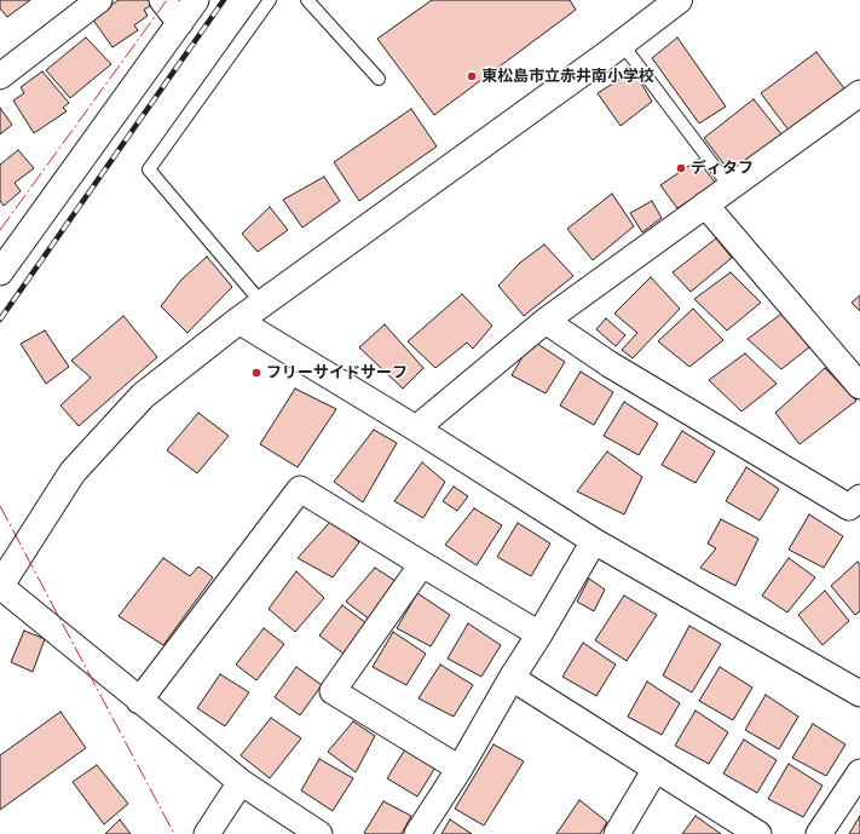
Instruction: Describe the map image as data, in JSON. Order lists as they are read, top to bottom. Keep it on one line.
{"places":["東松島市立赤井南小学校","ディタフ","フリーサイドサーフ"]}
